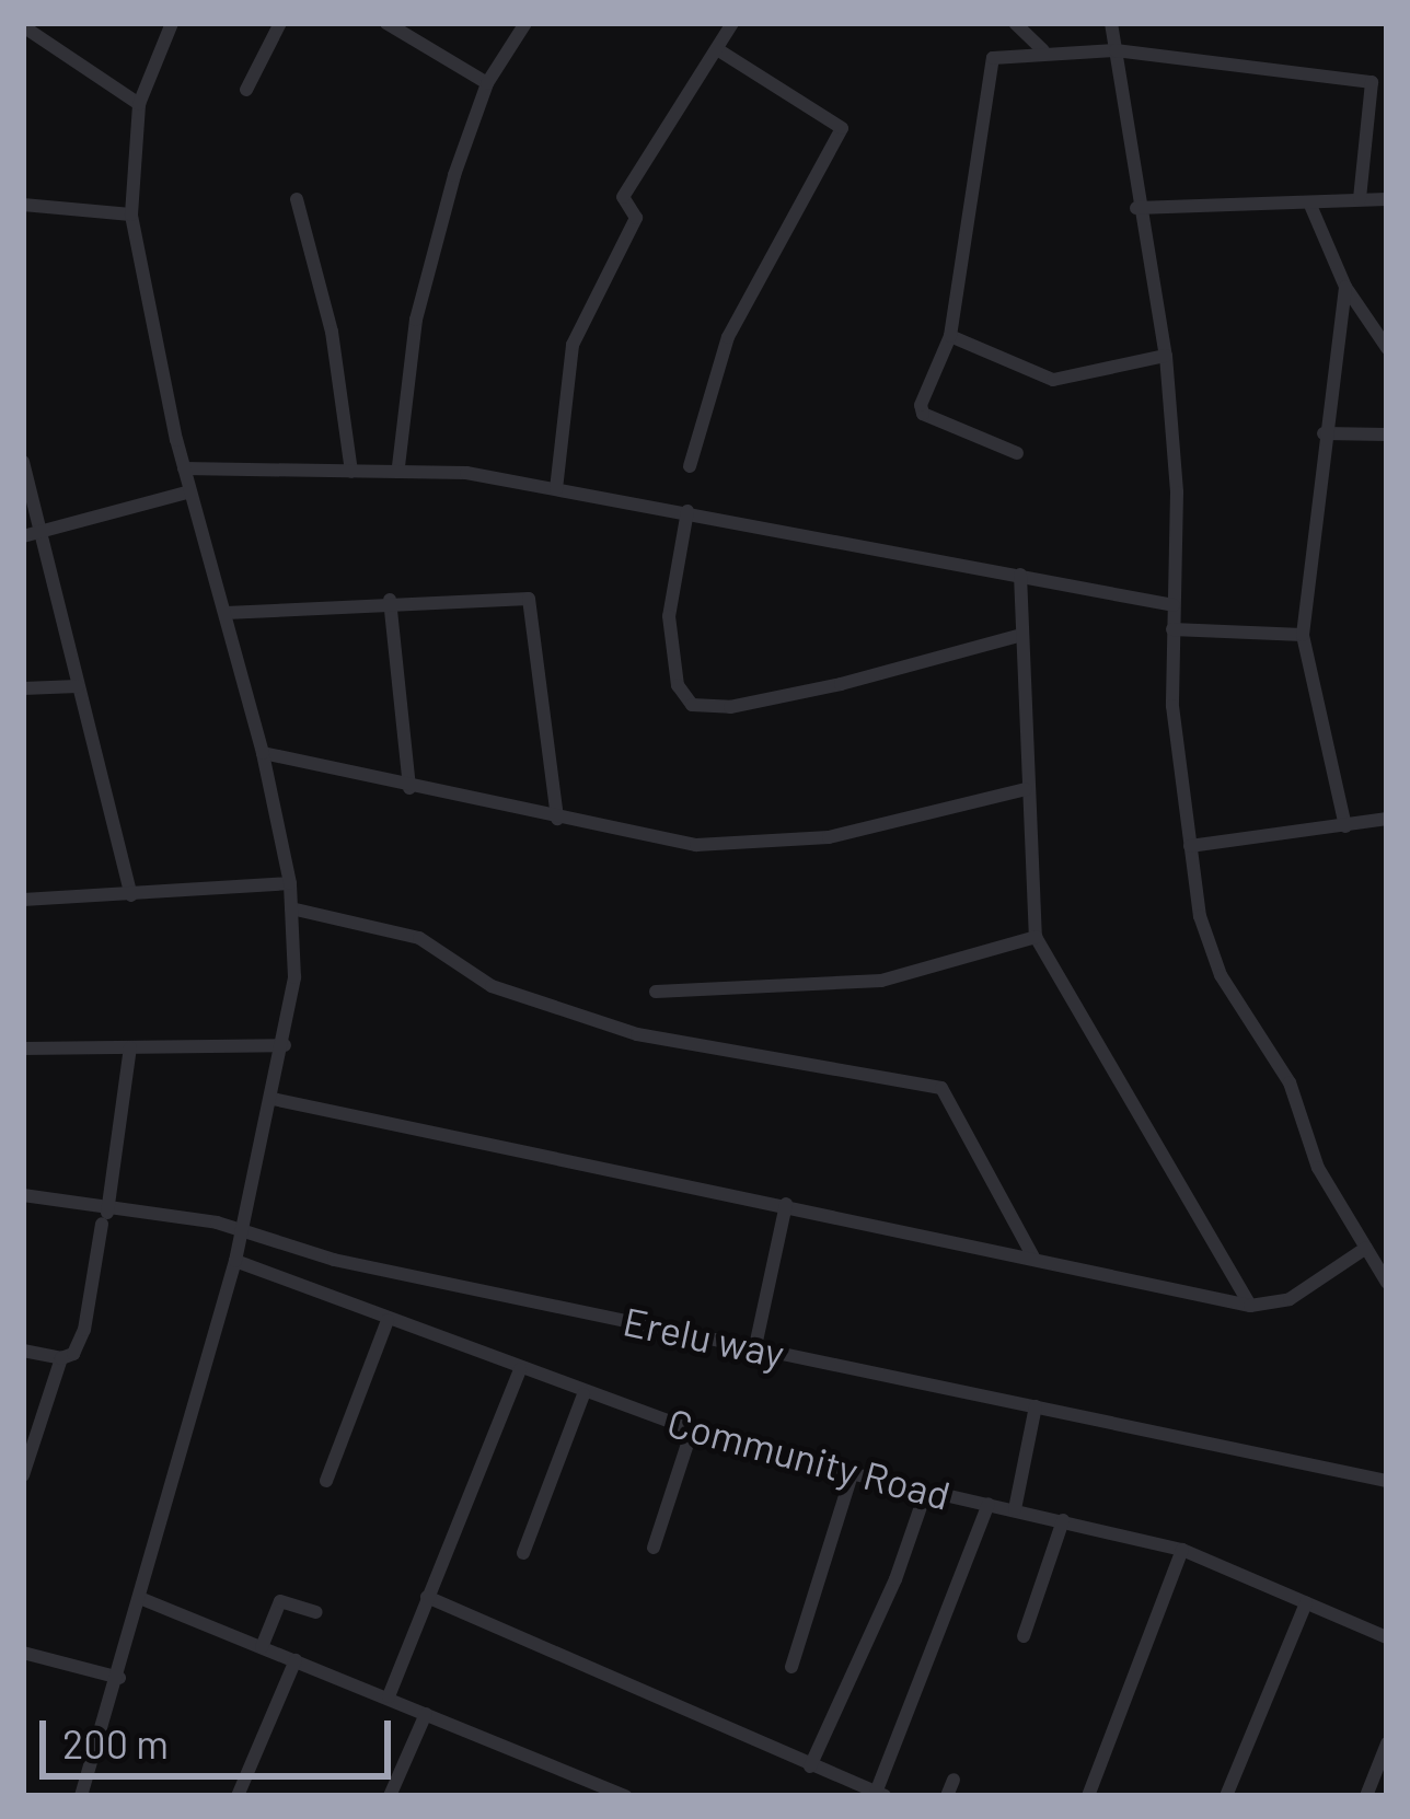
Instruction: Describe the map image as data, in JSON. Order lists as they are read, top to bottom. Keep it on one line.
{"streets":{"street":["Erelu way","Community Road"]},"scale_bar":"200 m"}
